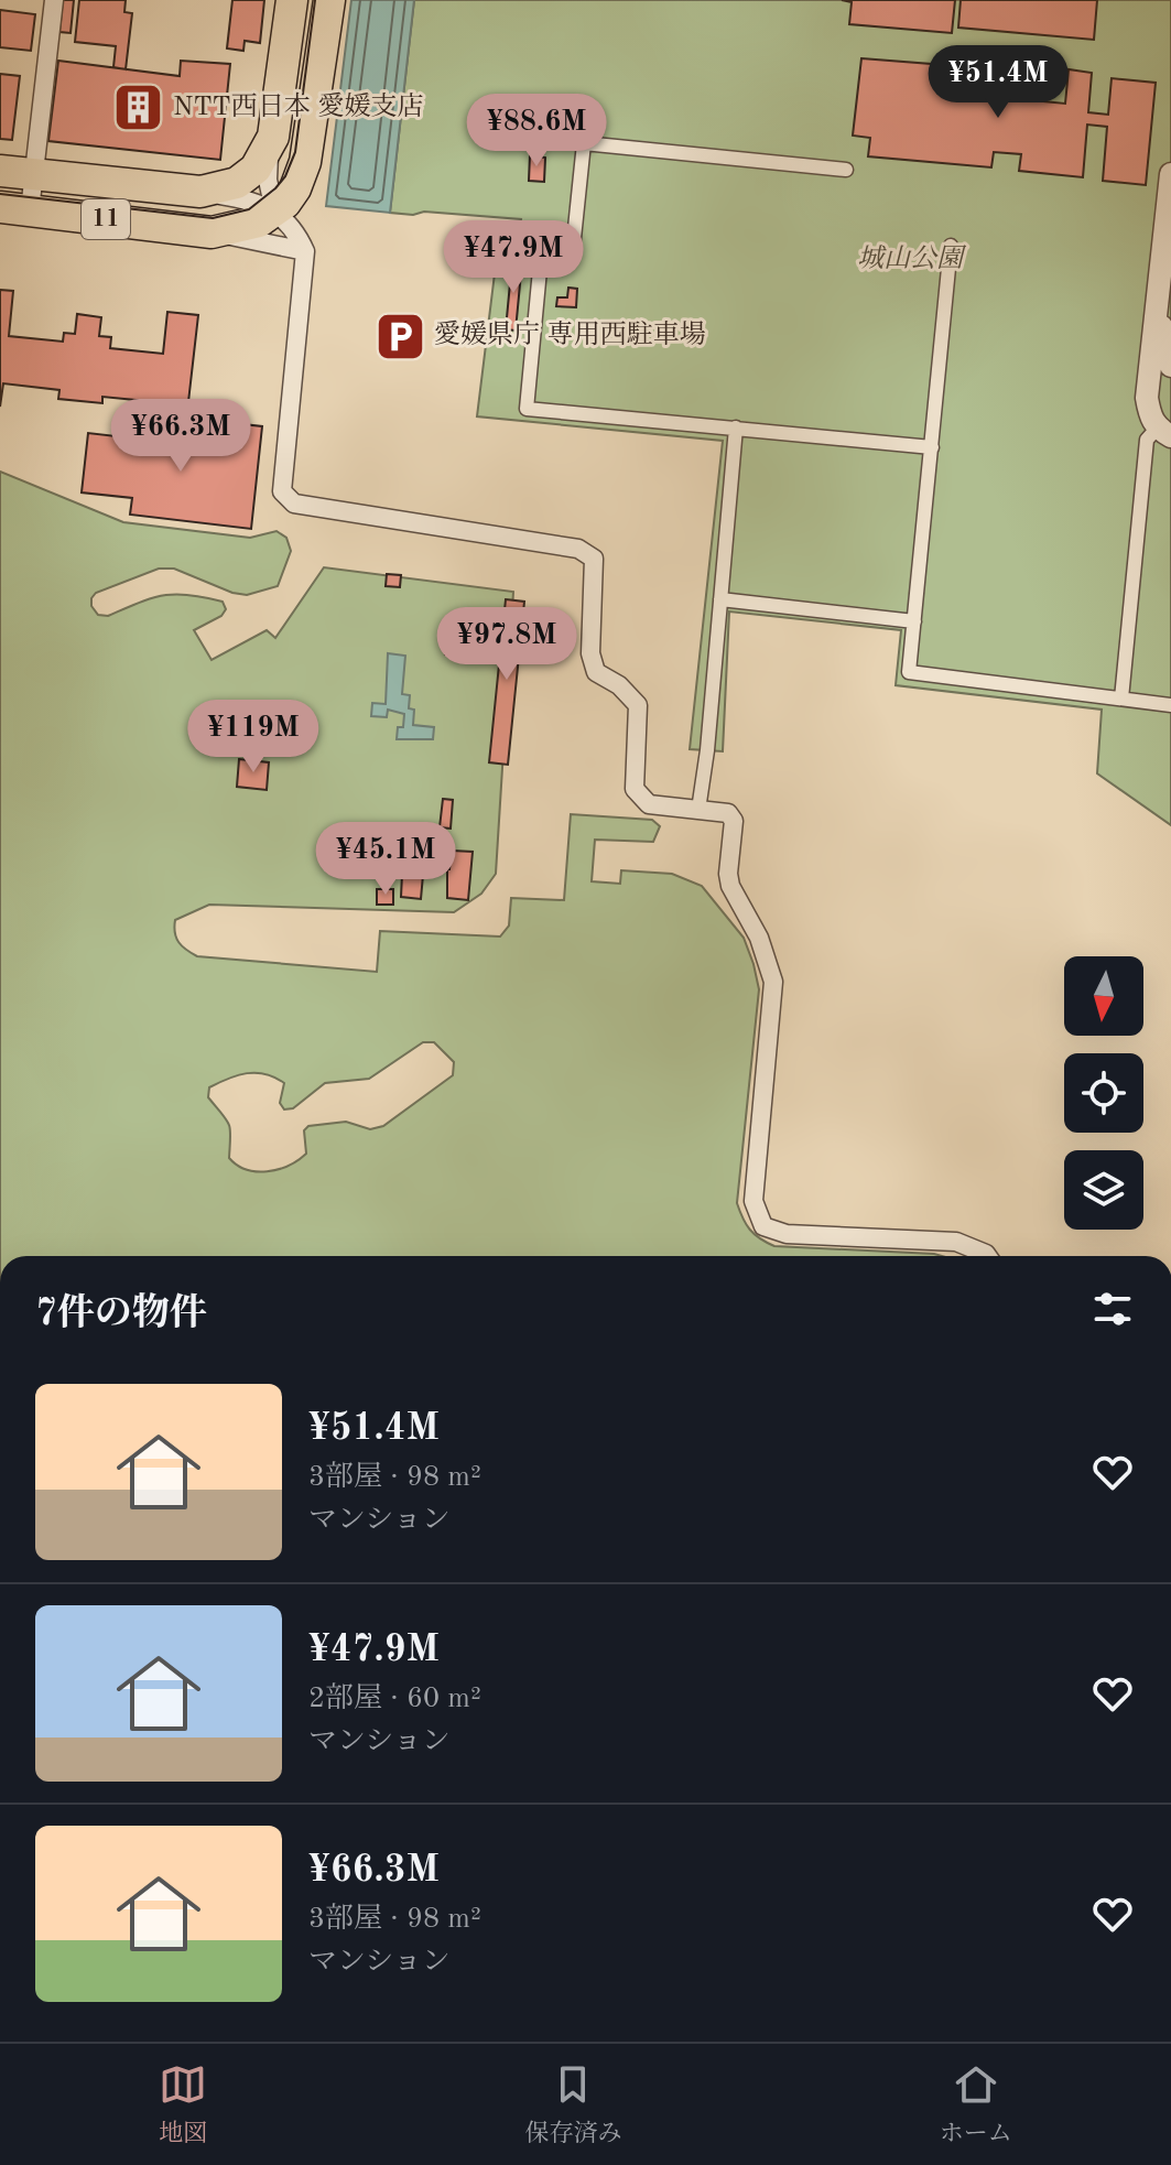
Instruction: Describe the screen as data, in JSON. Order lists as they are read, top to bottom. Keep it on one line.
{"streets":{"highway":["11"]},"parks":["城山公園"],"places":{"building":["NTT西日本 愛媛支店"],"parking":["愛媛県庁 専用西駐車場"]},"north":"bottom","page":{"price":["¥51.4M","¥88.6M","¥47.9M","¥66.3M","¥97.8M","¥119M","¥45.1M"],"heading":"7件の物件","list":[{"name":"¥51.4M","note":"3部屋 · 98 m² · マンション"},{"name":"¥47.9M","note":"2部屋 · 60 m² · マンション"},{"name":"¥66.3M","note":"3部屋 · 98 m² · マンション"}],"tabs":["地図","保存済み","ホーム"]}}
